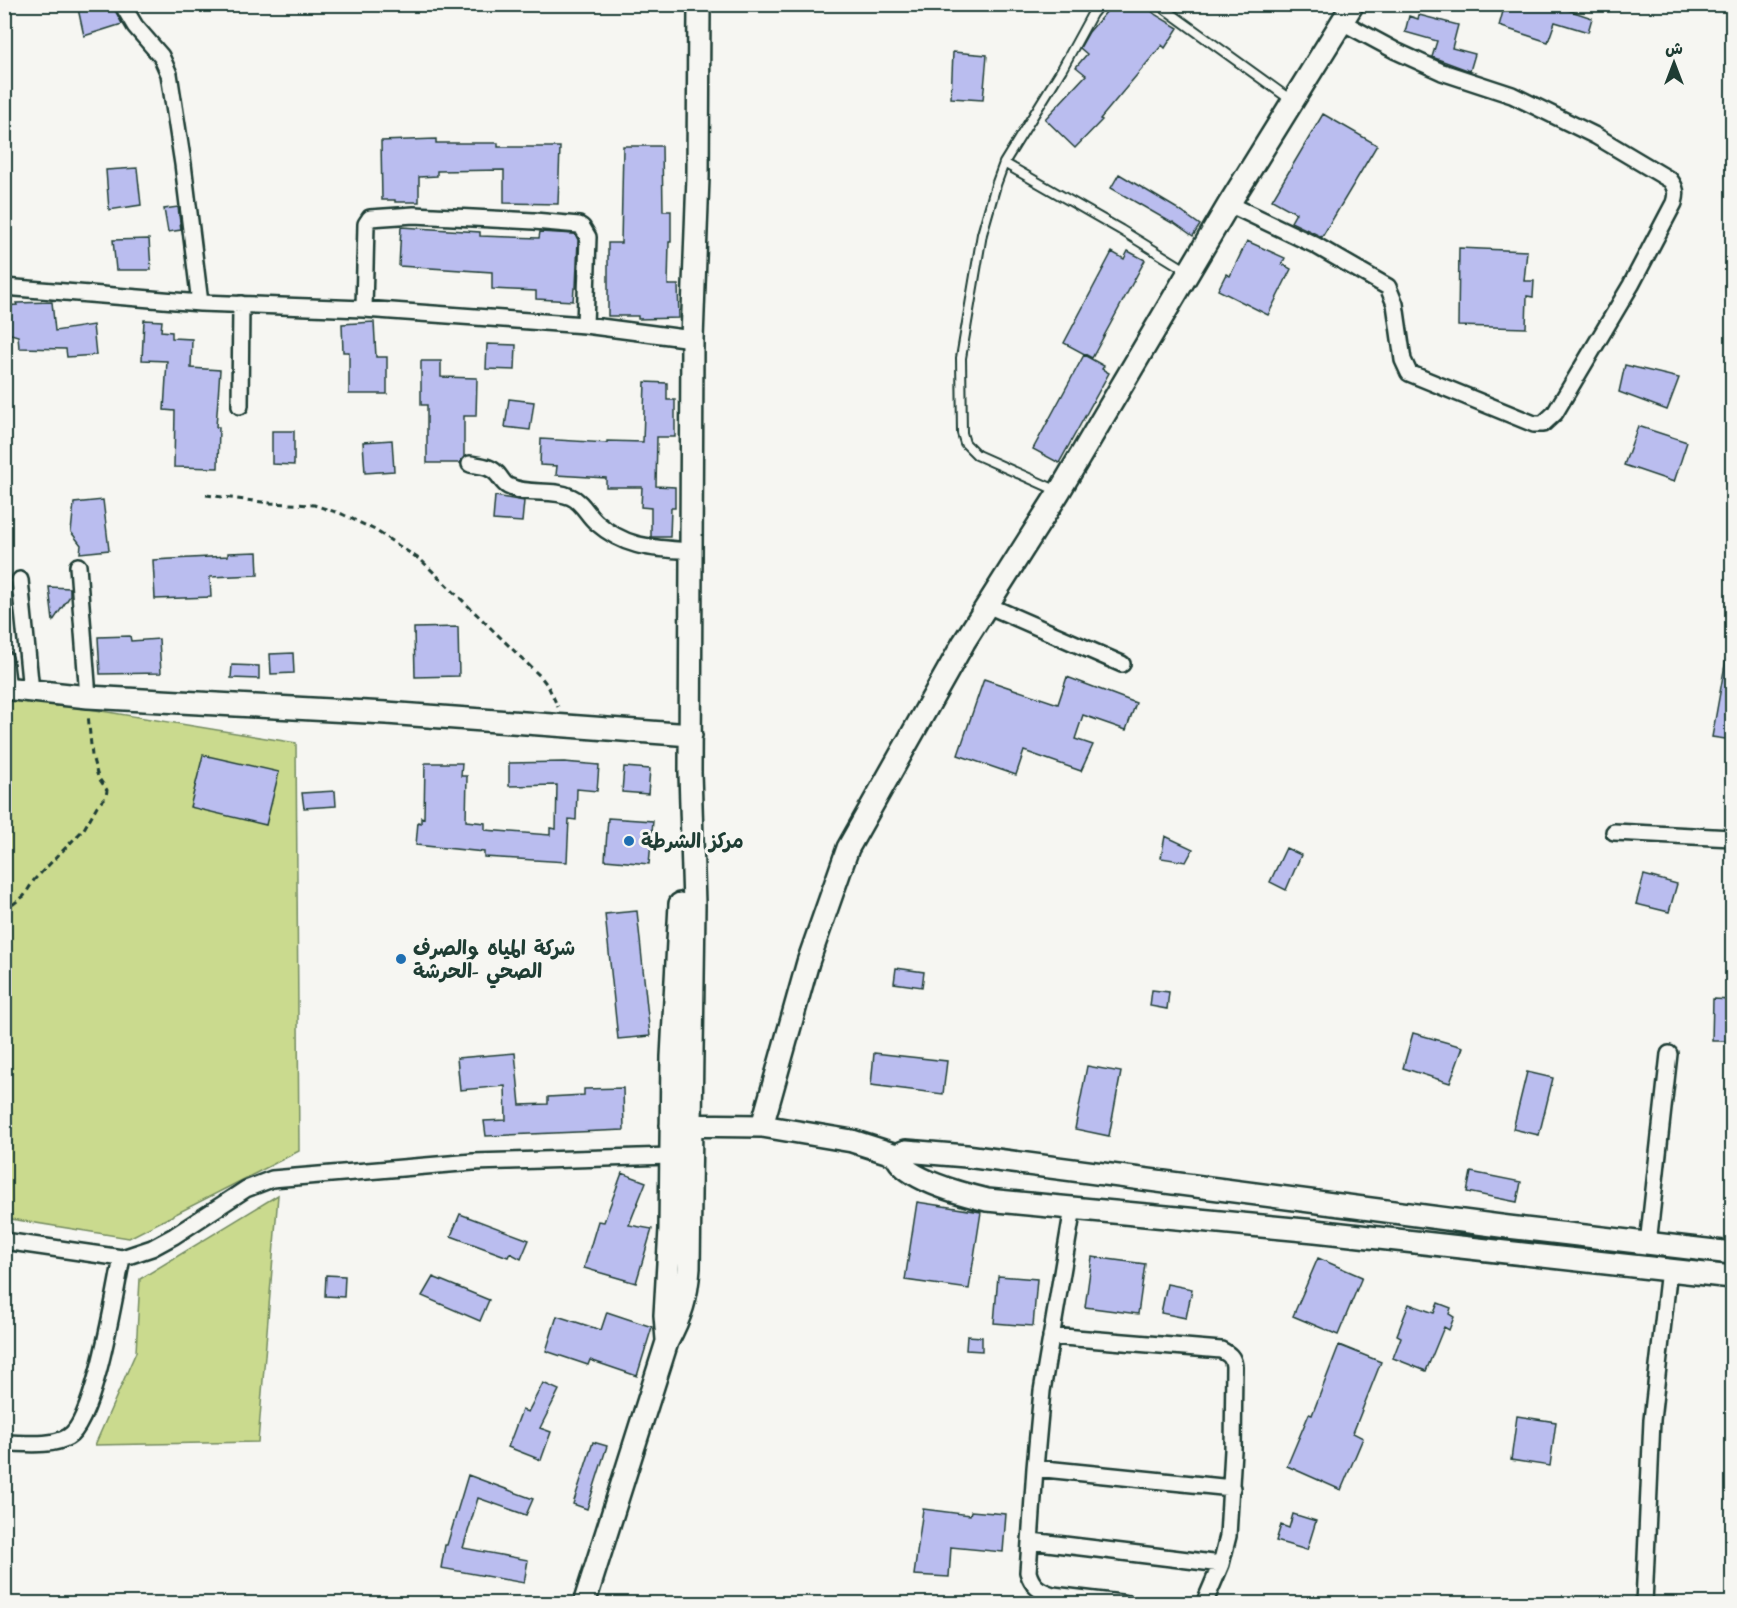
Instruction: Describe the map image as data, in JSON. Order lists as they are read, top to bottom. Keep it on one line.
{"places":["مركز الشرطة","شركة المياه والصرف الصحي -الحرشة"],"north":"top"}
